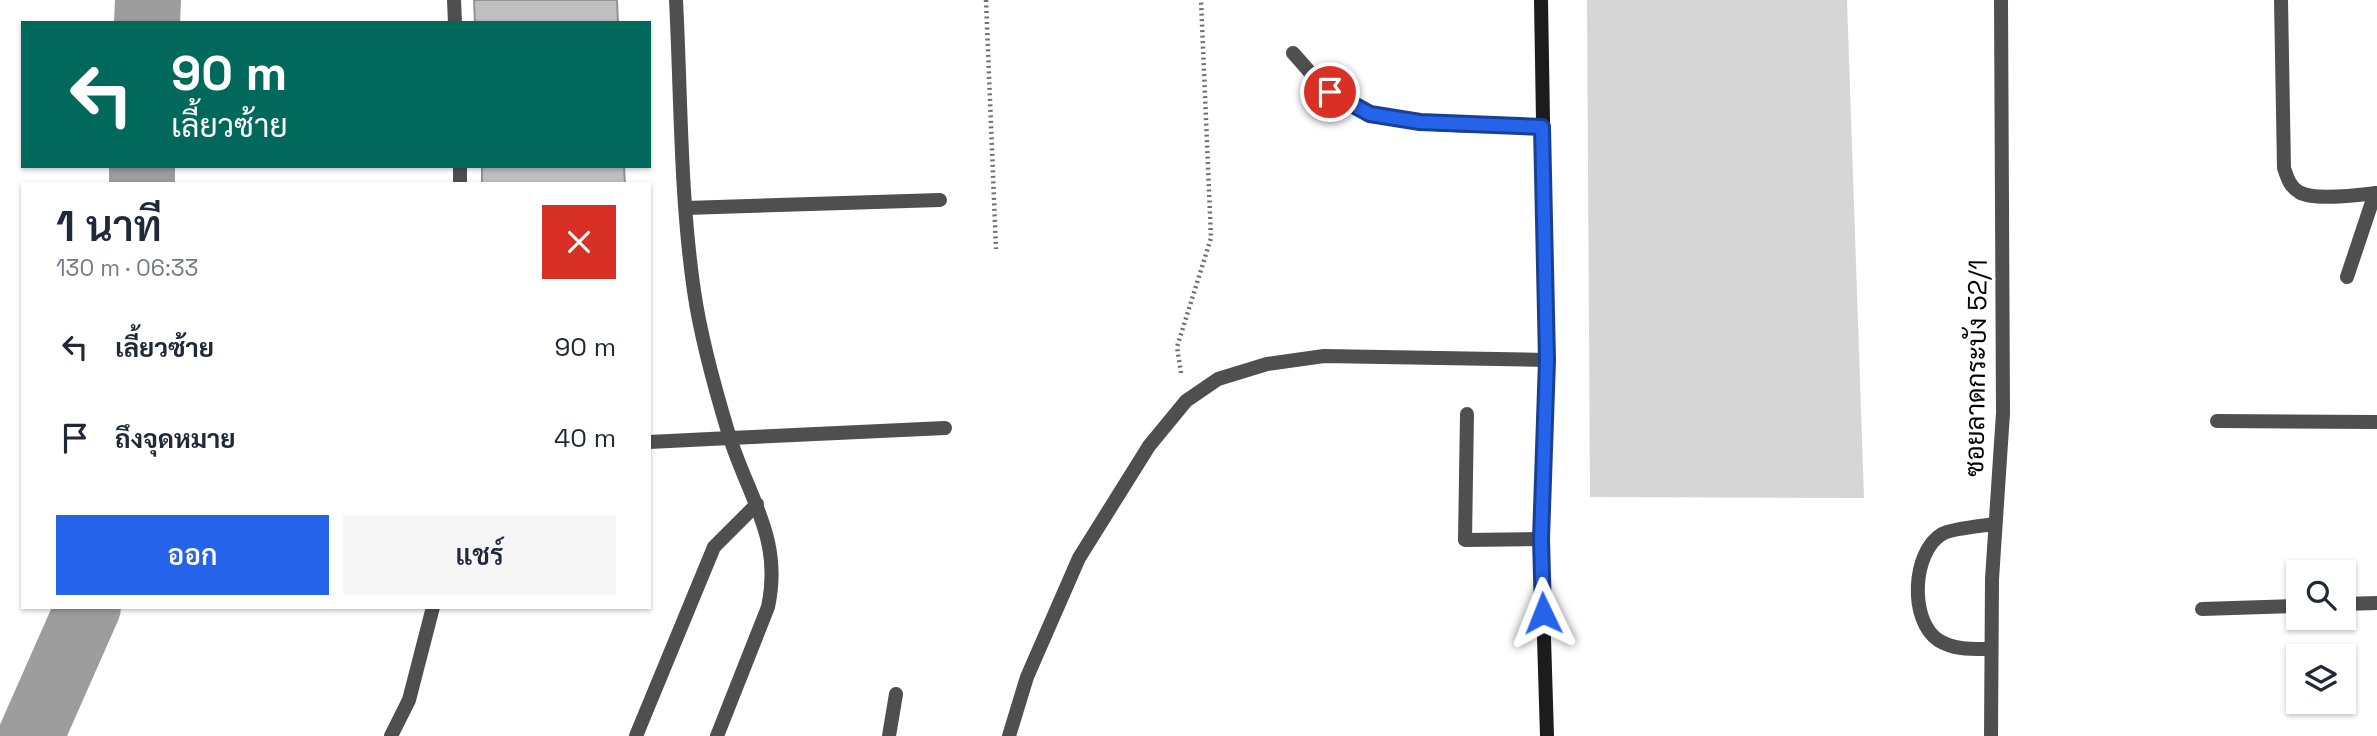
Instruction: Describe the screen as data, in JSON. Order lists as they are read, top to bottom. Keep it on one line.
{"streets":{"street":["ซอยลาดกระบัง 52/1"]},"page":{"turn":["90 m","เลี้ยวซ้าย"],"heading":["1 นาที","130 m · 06:33"],"list":[{"name":"เลี้ยวซ้าย","value":"90 m"},{"name":"ถึงจุดหมาย","value":"40 m"}],"buttons":["ออก","แชร์"]}}
